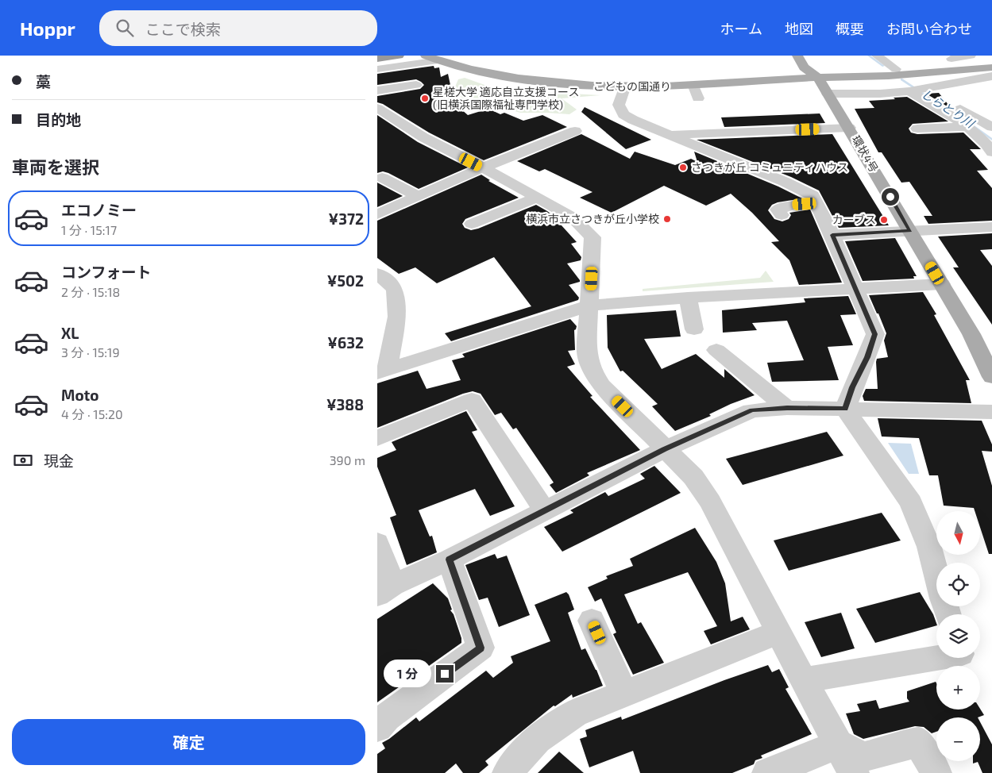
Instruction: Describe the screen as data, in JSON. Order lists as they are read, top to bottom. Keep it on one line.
{"streets":{"main road":["こどもの国通り","環状4号"]},"crossings":[["こどもの国通り","環状4号"]],"water":["しらとり川"],"places":["星槎大学 適応自立支援コース (旧横浜国際福祉専門学校)","さつきが丘 コミュニティハウス","横浜市立さつきが丘小学校","カーブス"],"north":"bottom","page":{"header":"Hoppr","search":"ここで検索","nav":["ホーム","地図","概要","お問い合わせ"],"banner":["藁","目的地"],"heading":"車両を選択","list":[{"name":"エコノミー","note":"1 分 · 15:17","value":"¥372"},{"name":"コンフォート","note":"2 分 · 15:18","value":"¥502"},{"name":"XL","note":"3 分 · 15:19","value":"¥632"},{"name":"Moto","note":"4 分 · 15:20","value":"¥388"}],"pay":["現金","390 m"],"map_buttons":["+","−"],"bubble":"1 分","buttons":"確定"}}
